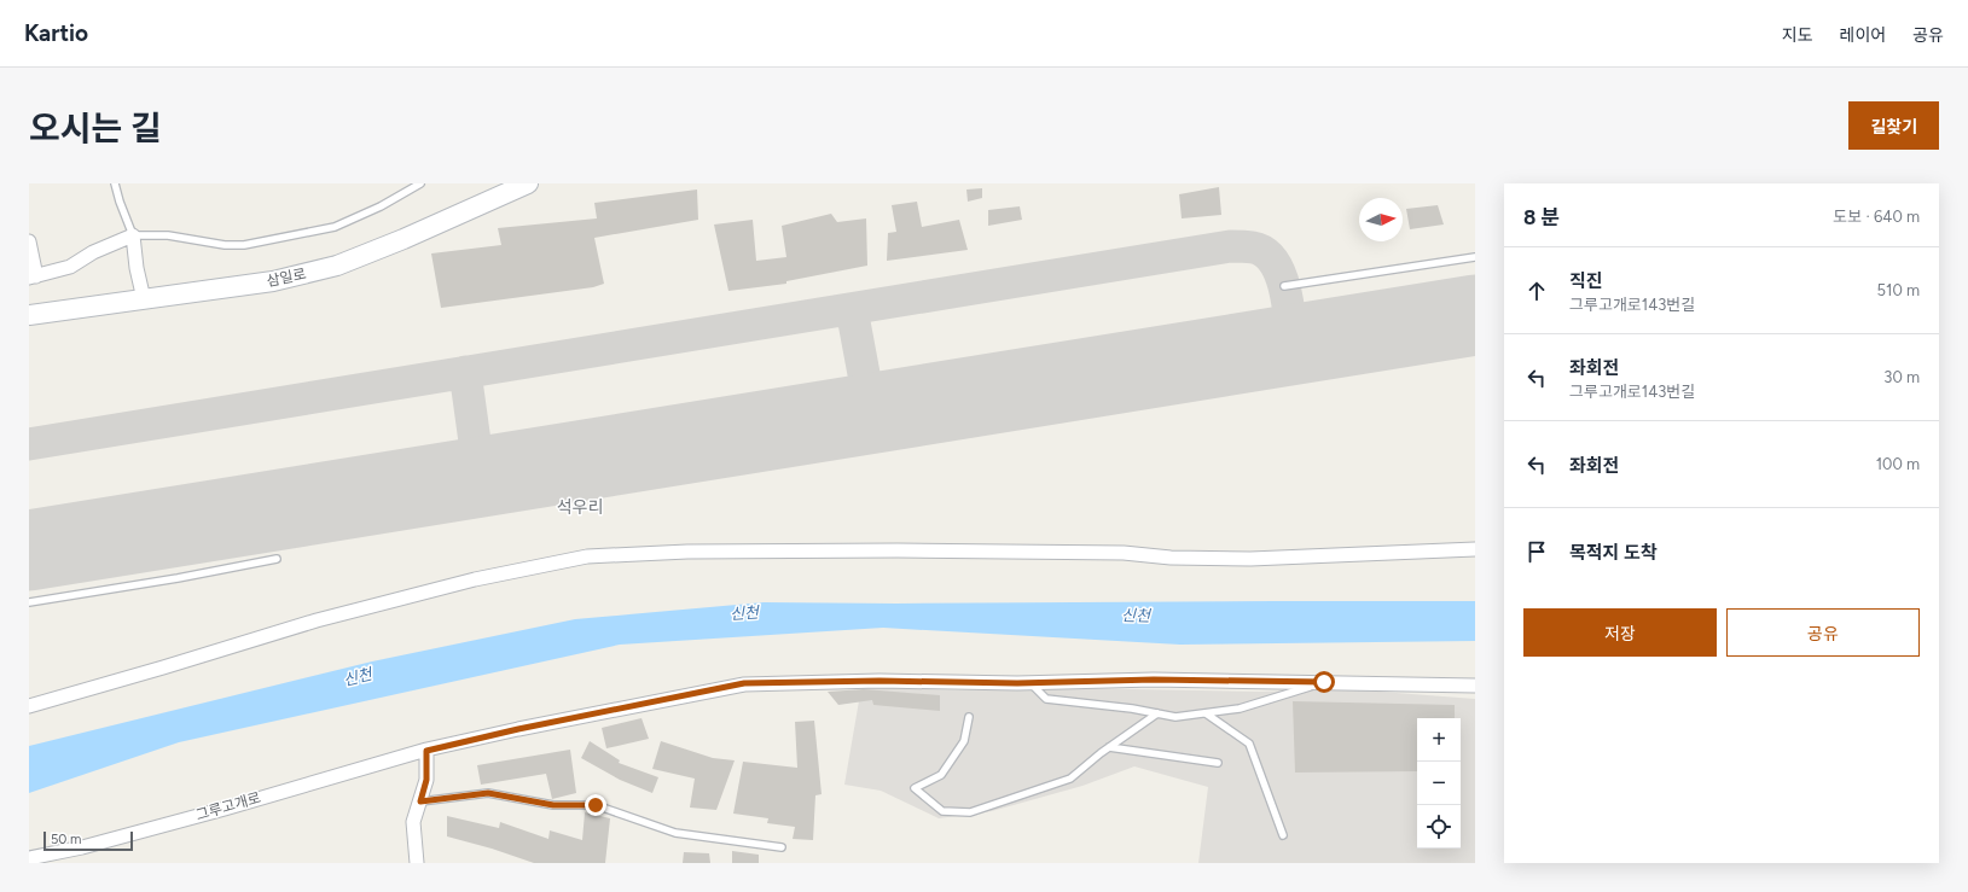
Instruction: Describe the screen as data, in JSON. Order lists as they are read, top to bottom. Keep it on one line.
{"streets":{"main road":["삼일로"],"street":["그루고개로"]},"districts":["석우리"],"water":["신천"],"scale_bar":"50 m","north":"right","page":{"header":"Kartio","nav":["지도","레이어","공유"],"title":"오시는 길","buttons":["길찾기",["저장","공유"]],"heading":["8 분","도보 · 640 m"],"list":[["직진","그루고개로143번길","510 m"],["좌회전","그루고개로143번길","30 m"],["좌회전","100 m"],"목적지 도착"],"map_buttons":["+","−"],"scale":"50 m"}}
